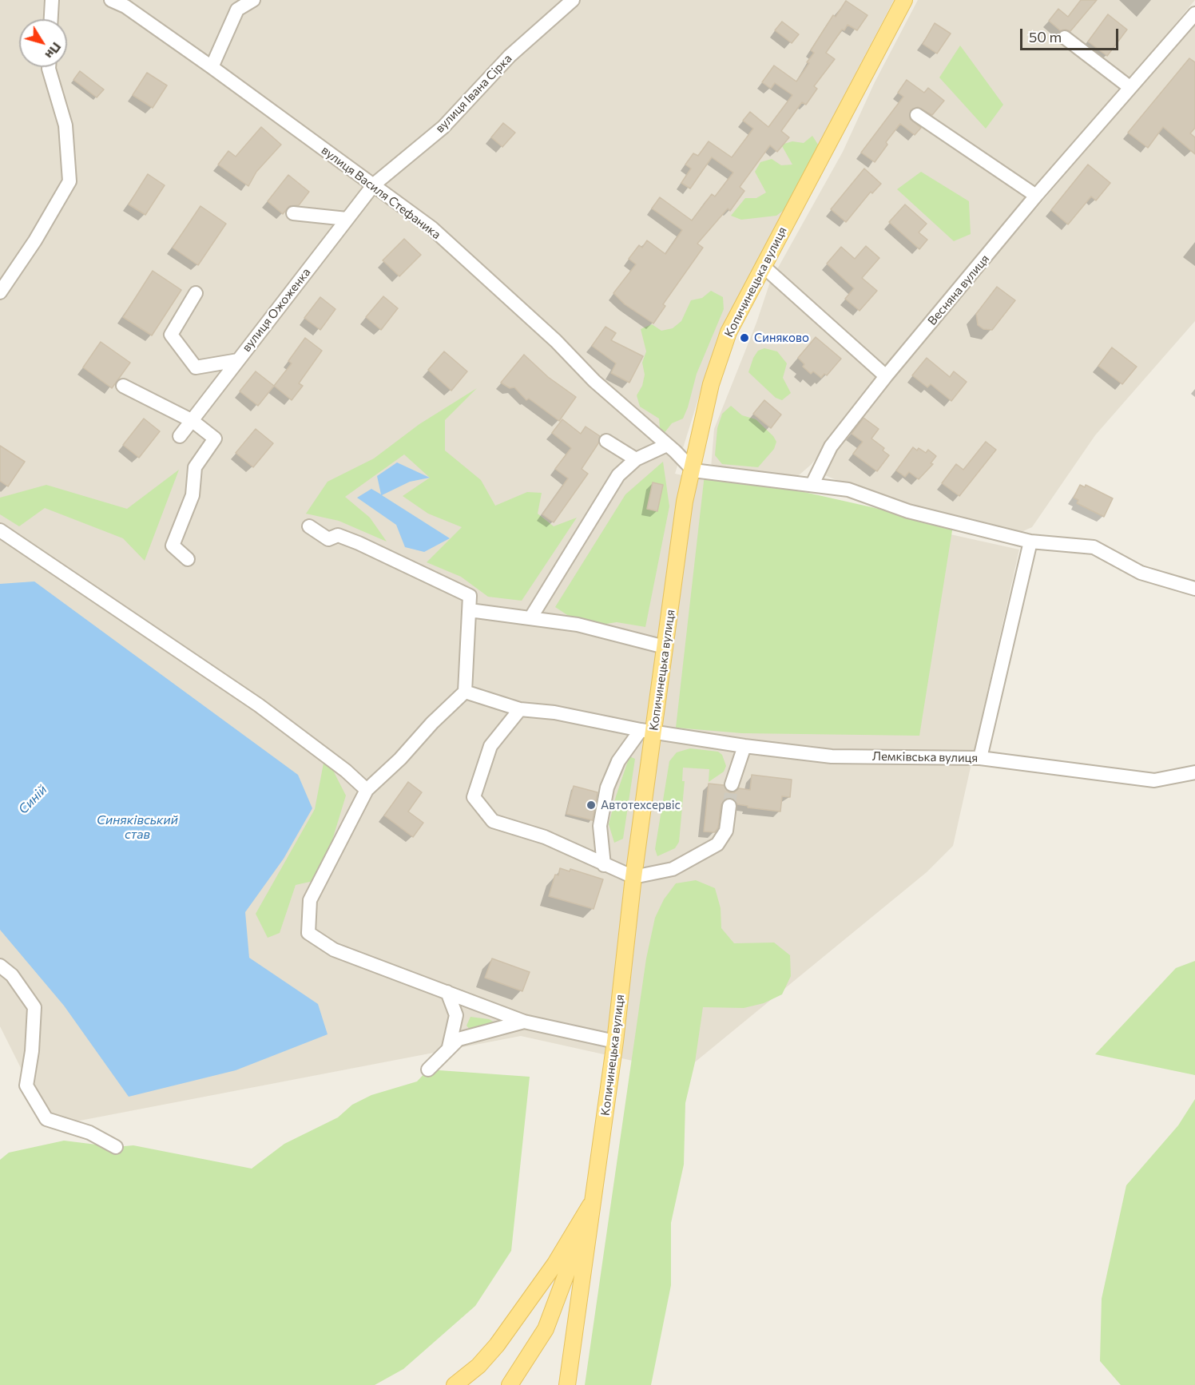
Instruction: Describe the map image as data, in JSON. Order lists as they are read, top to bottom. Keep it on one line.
{"streets":{"main road":["Копичинецька вулиця"],"street":["вулиця Івана Сірка","вулиця Василя Стефаника","Весняна вулиця","вулиця Ожоженка","Лемківська вулиця"]},"crossings":[["вулиця Івана Сірка","вулиця Василя Стефаника"],["вулиця Івана Сірка","вулиця Ожоженка"],["вулиця Василя Стефаника","Копичинецька вулиця"],["вулиця Василя Стефаника","вулиця Ожоженка"],["Копичинецька вулиця","Лемківська вулиця"]],"water":["Синій","Синяківський став"],"places":["Синяково","Автотехсервіс"],"scale_bar":"50 m","north":"bottom right"}
